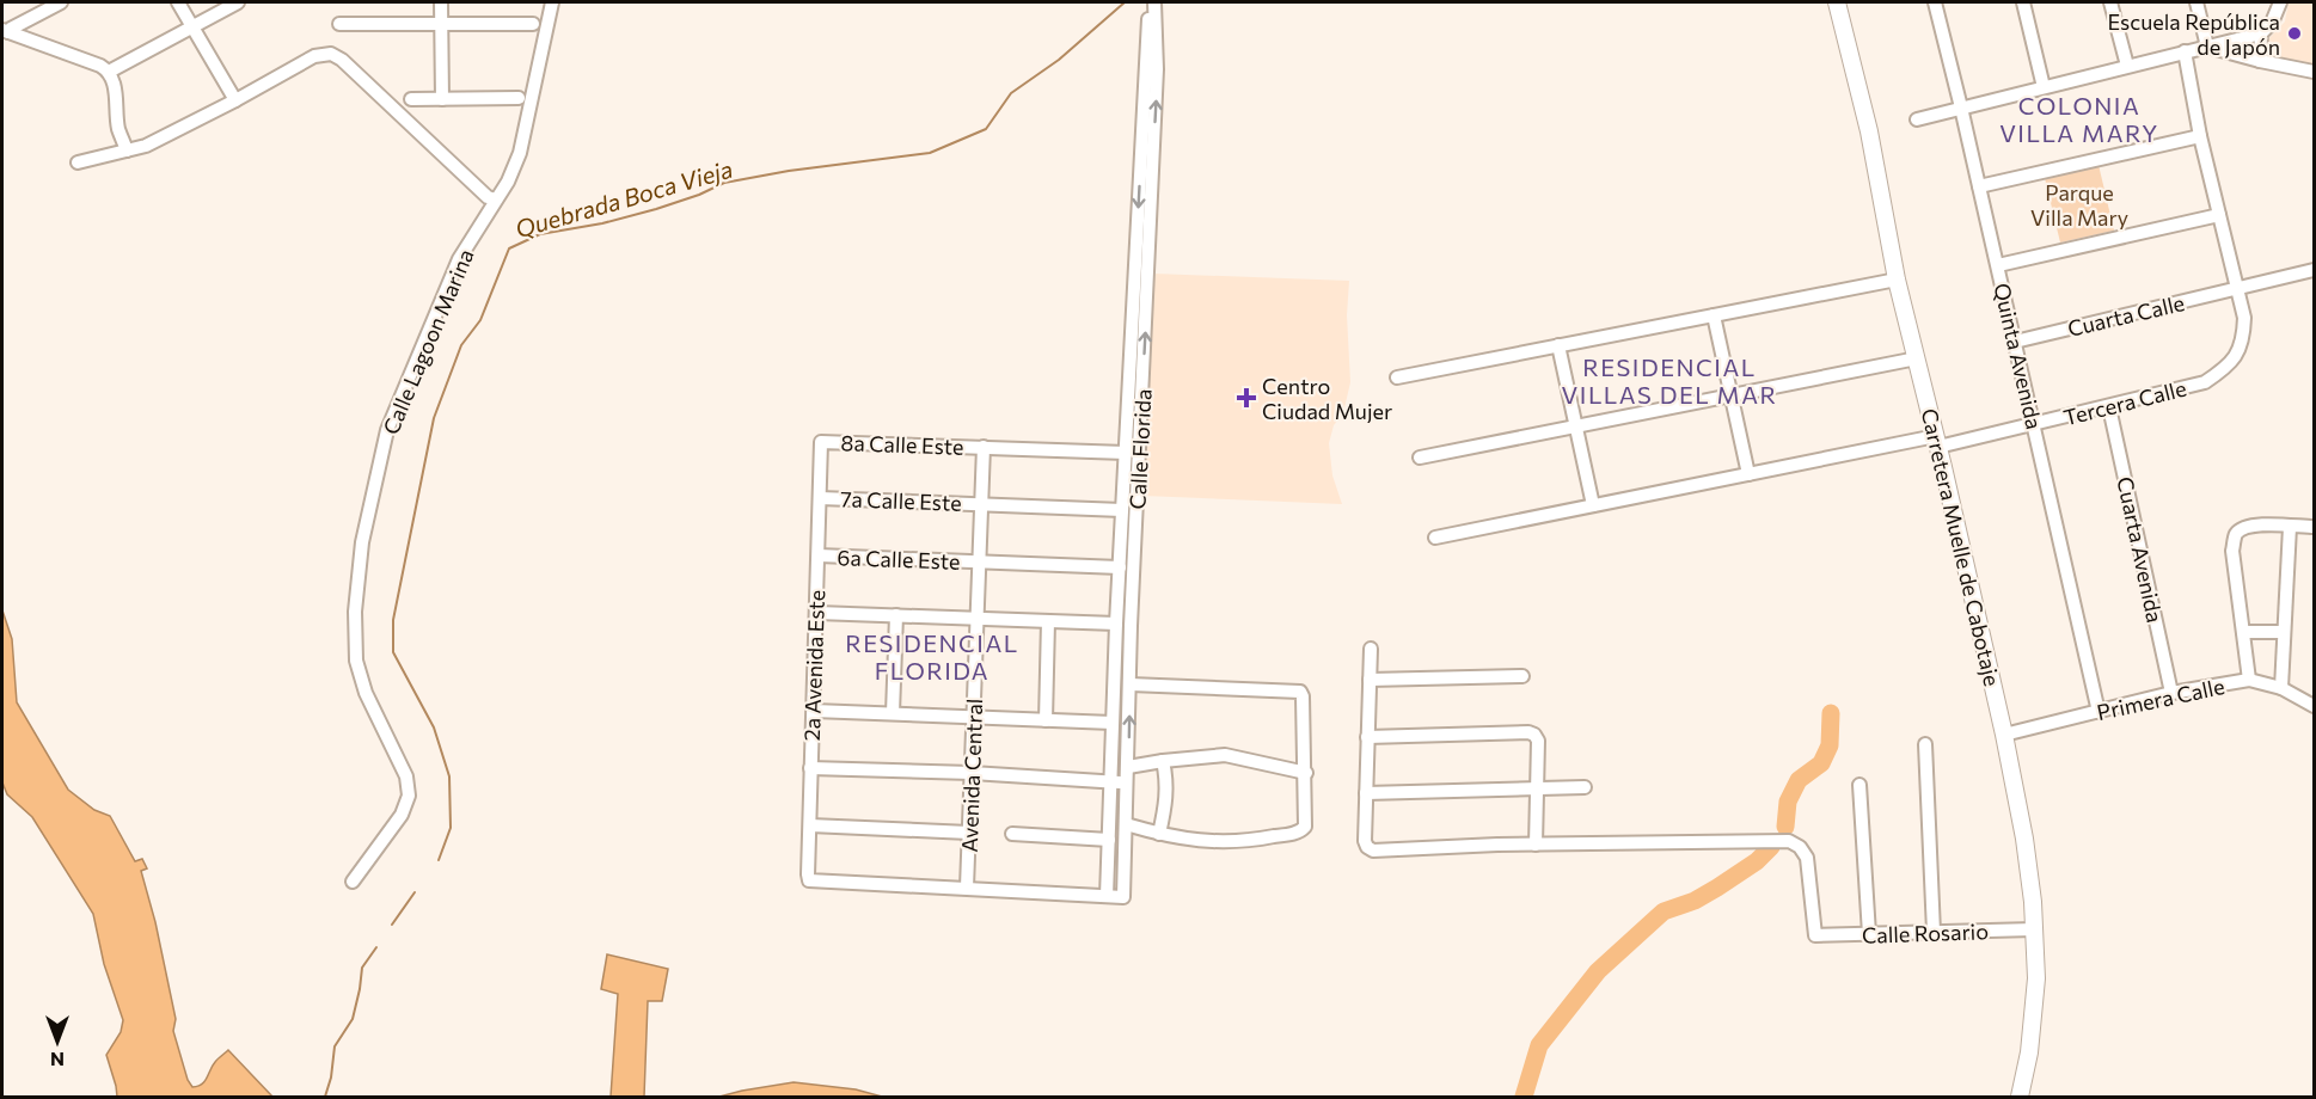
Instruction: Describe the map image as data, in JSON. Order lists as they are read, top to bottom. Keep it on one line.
{"streets":{"main road":["Carretera Muelle de Cabotaje"],"street":["Cuarta Calle","Calle Lagoon Marina","Quinta Avenida","Tercera Calle","8a Calle Este","Calle Florida","7a Calle Este","Cuarta Avenida","6a Calle Este","2a Avenida Este","Primera Calle","Avenida Central","Calle Rosario"]},"crossings":[["Cuarta Calle","Quinta Avenida"],["Cuarta Calle","Tercera Calle"],["Quinta Avenida","Tercera Calle"],["Quinta Avenida","Primera Calle"],["Tercera Calle","Carretera Muelle de Cabotaje"],["Tercera Calle","Cuarta Avenida"],["8a Calle Este","Calle Florida"],["8a Calle Este","2a Avenida Este"],["8a Calle Este","Avenida Central"],["Calle Florida","7a Calle Este"],["Calle Florida","6a Calle Este"],["7a Calle Este","2a Avenida Este"],["7a Calle Este","Avenida Central"],["Carretera Muelle de Cabotaje","Primera Calle"],["Carretera Muelle de Cabotaje","Calle Rosario"],["Cuarta Avenida","Primera Calle"],["6a Calle Este","2a Avenida Este"],["6a Calle Este","Avenida Central"],["2a Avenida Este","Avenida Central"]],"districts":["COLONIA VILLA MARY","RESIDENCIAL VILLAS DEL MAR","RESIDENCIAL FLORIDA"],"water":["Quebrada Boca Vieja"],"parks":["Parque Villa Mary"],"places":{"other":["Escuela República de Japón"],"health":["Centro Ciudad Mujer"]},"north":"bottom"}
